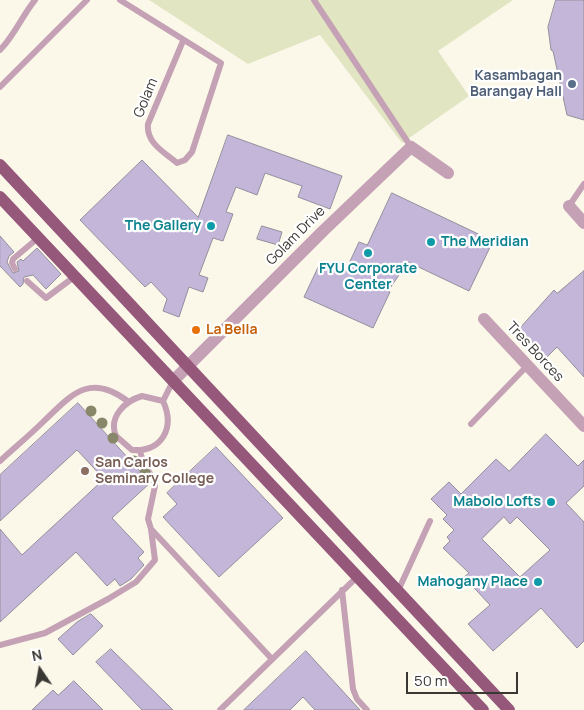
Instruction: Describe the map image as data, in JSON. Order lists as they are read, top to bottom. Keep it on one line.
{"streets":{"street":["Golam Drive","Tres Borces"],"lane":["Golam"]},"places":["Kasambagan Barangay Hall","The Gallery","The Meridian","FYU Corporate Center","La Bella","San Carlos Seminary College","Mabolo Lofts","Mahogany Place"],"scale_bar":"50 m","north":"top"}
